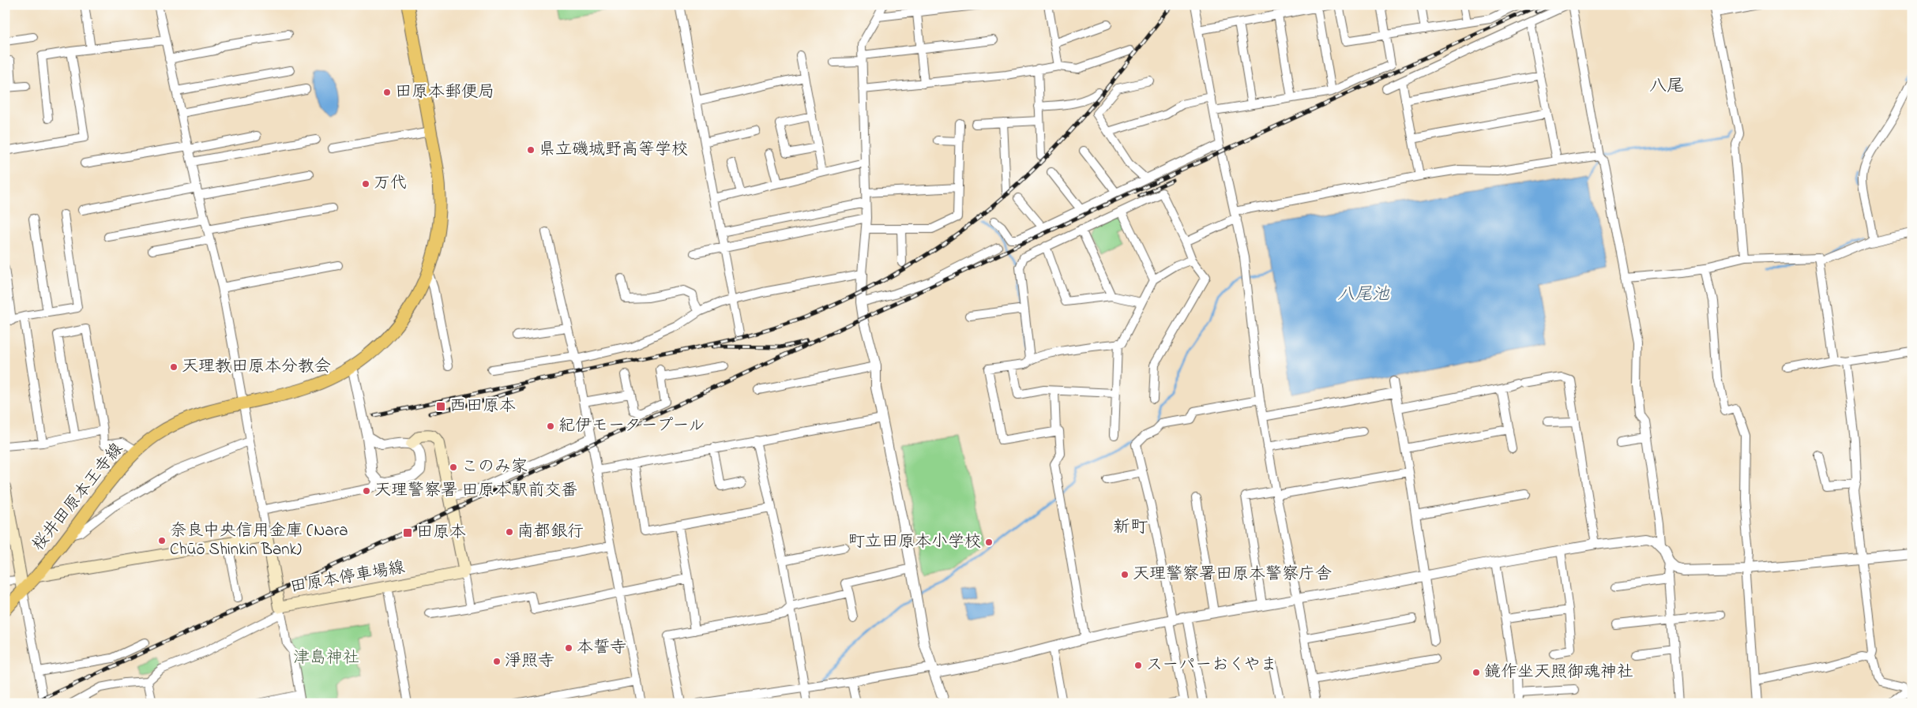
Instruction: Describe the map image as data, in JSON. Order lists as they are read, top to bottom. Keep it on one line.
{"streets":{"main road":["桜井田原本王寺線","田原本停車場線"]},"districts":["八尾","新町"],"water":["八尾池"],"parks":["津島神社"],"places":{"other":["田原本郵便局","県立磯城野高等学校","万代","天理教田原本分教会","紀伊モータープール","このみ家","天理警察署 田原本駅前交番","南都銀行","奈良中央信用金庫 (Nara Chūō Shinkin Bank)","町立田原本小学校","天理警察署田原本警察庁舎","本誓寺","淨照寺","スーパーおくやま","鏡作坐天照御魂神社"],"transit":["西田原本","田原本"]}}
